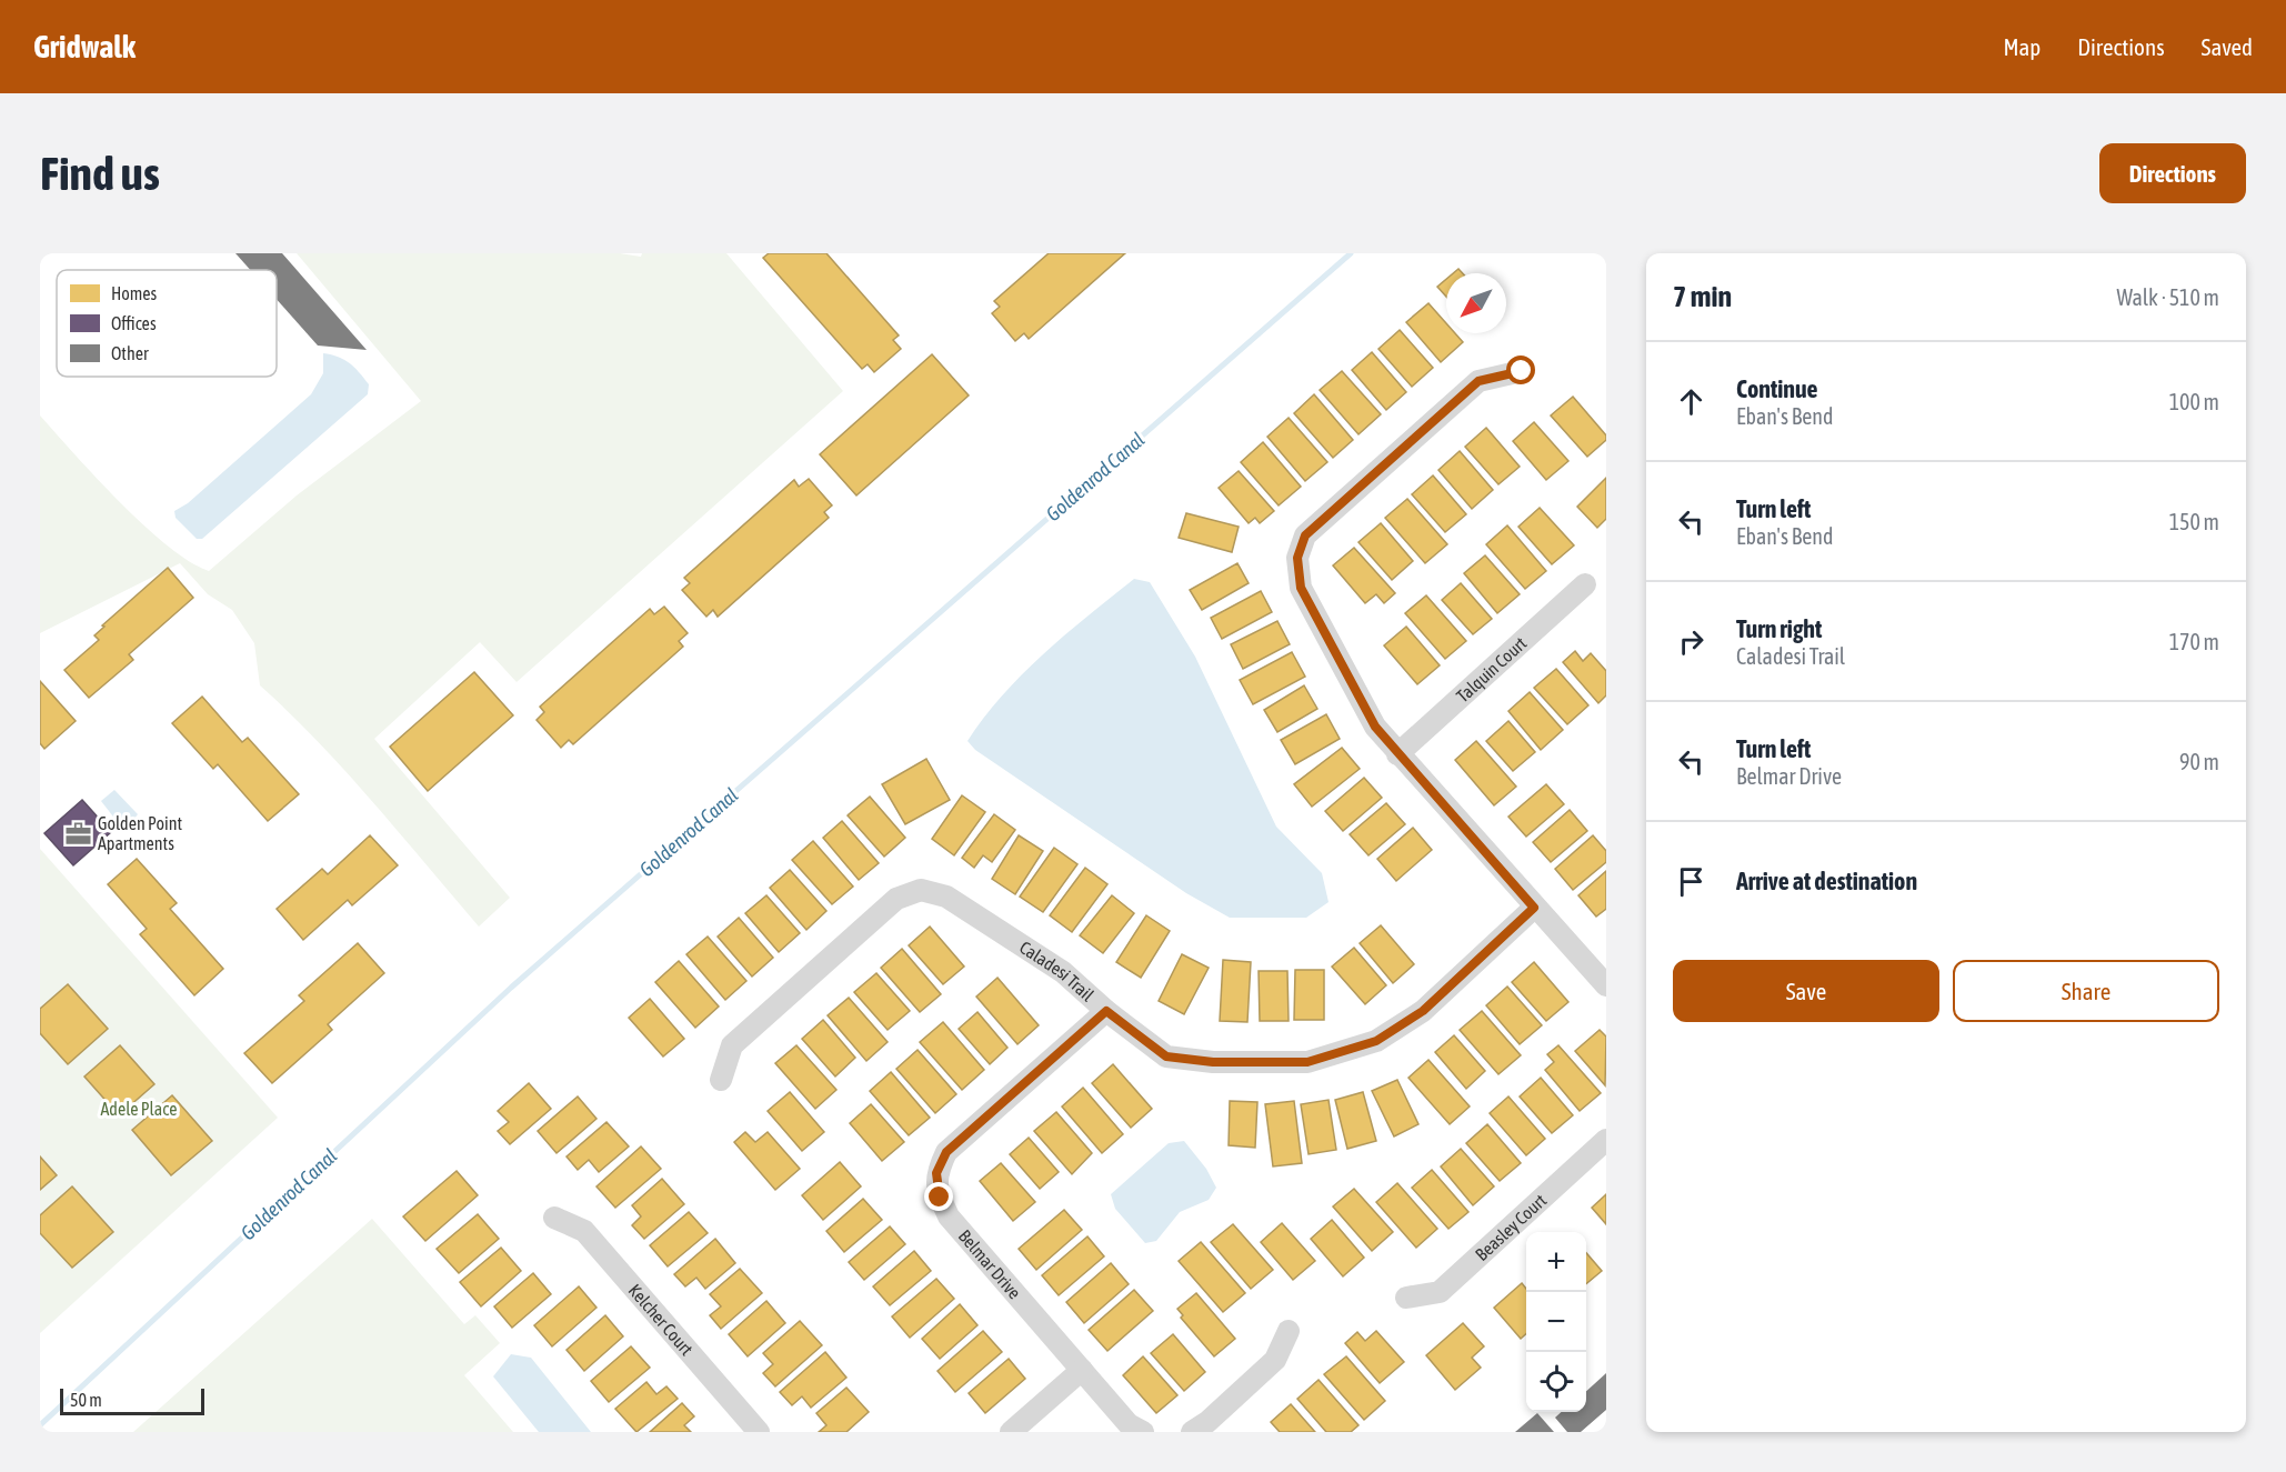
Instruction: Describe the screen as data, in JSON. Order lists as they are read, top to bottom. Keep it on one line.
{"streets":{"street":["Talquin Court","Caladesi Trail","Beasley Court","Belmar Drive","Kelcher Court"]},"crossings":[["Caladesi Trail","Belmar Drive"]],"water":["Goldenrod Canal"],"parks":["Adele Place"],"places":{"office":["Golden Point Apartments"]},"legend":["Homes","Offices","Other"],"scale_bar":"50 m","north":"bottom left","page":{"header":"Gridwalk","nav":["Map","Directions","Saved"],"buttons":["Directions",["Save","Share"]],"title":"Find us","heading":["7 min","Walk · 510 m"],"list":[["Continue","Eban's Bend","100 m"],["Turn left","Eban's Bend","150 m"],["Turn right","Caladesi Trail","170 m"],["Turn left","Belmar Drive","90 m"],"Arrive at destination"],"map_buttons":["+","−"],"scale":"50 m"}}
